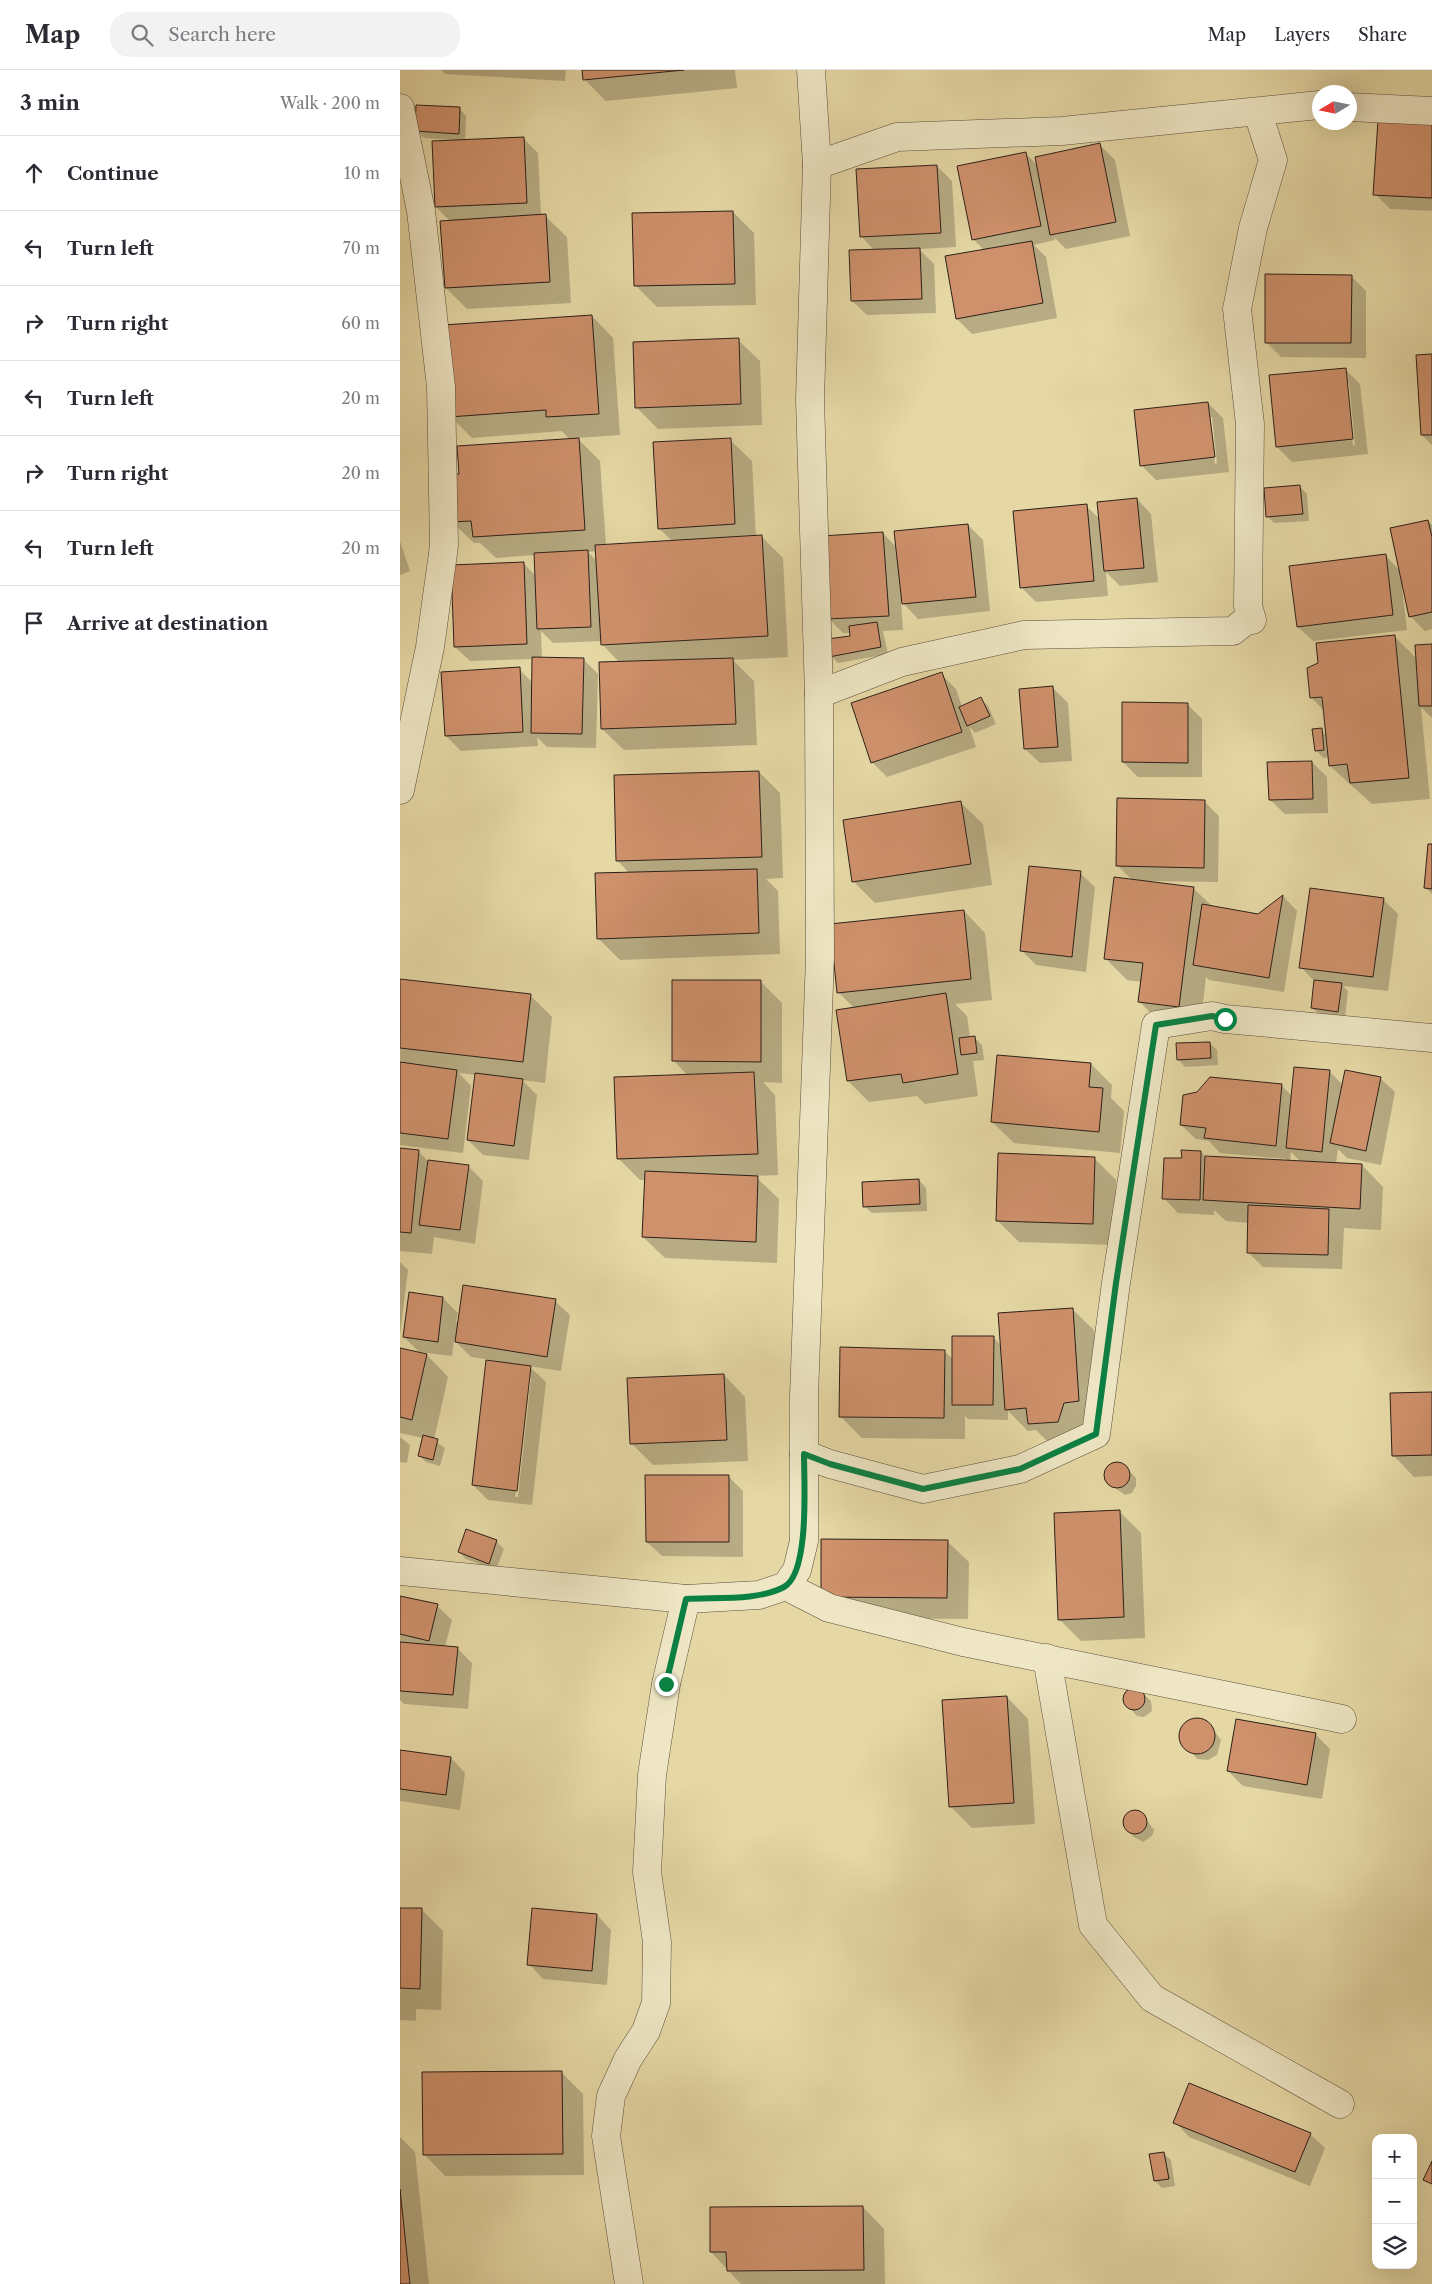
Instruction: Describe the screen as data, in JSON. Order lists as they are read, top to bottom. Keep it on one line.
{"north":"left","page":{"header":"Map","search":"Search here","nav":["Map","Layers","Share"],"heading":["3 min","Walk · 200 m"],"list":[["Continue","10 m"],["Turn left","70 m"],["Turn right","60 m"],["Turn left","20 m"],["Turn right","20 m"],["Turn left","20 m"],"Arrive at destination"],"map_buttons":["+","−"]}}
